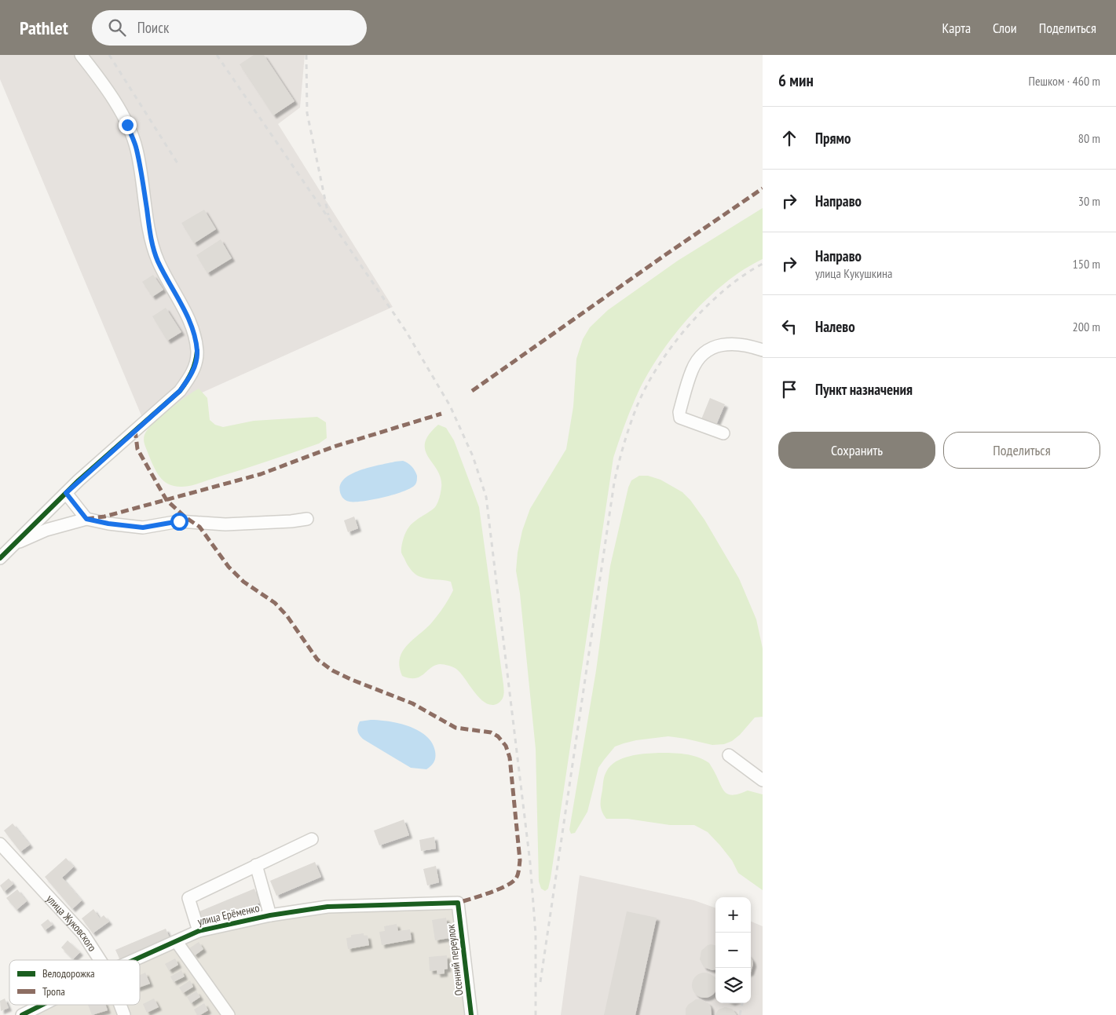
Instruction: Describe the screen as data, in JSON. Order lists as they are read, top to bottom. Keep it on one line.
{"streets":{"street":["улица Ерёменко","улица Жуковского","Осенний переулок"]},"crossings":[["улица Ерёменко","Осенний переулок"]],"legend":["Велодорожка","Тропа"],"page":{"header":"Pathlet","search":"Поиск","nav":["Карта","Слои","Поделиться"],"heading":["6 мин","Пешком · 460 m"],"list":[["Прямо","80 m"],["Направо","30 m"],["Направо","улица Кукушкина","150 m"],["Налево","200 m"],"Пункт назначения"],"buttons":["Сохранить","Поделиться"],"map_buttons":["+","−"]}}
